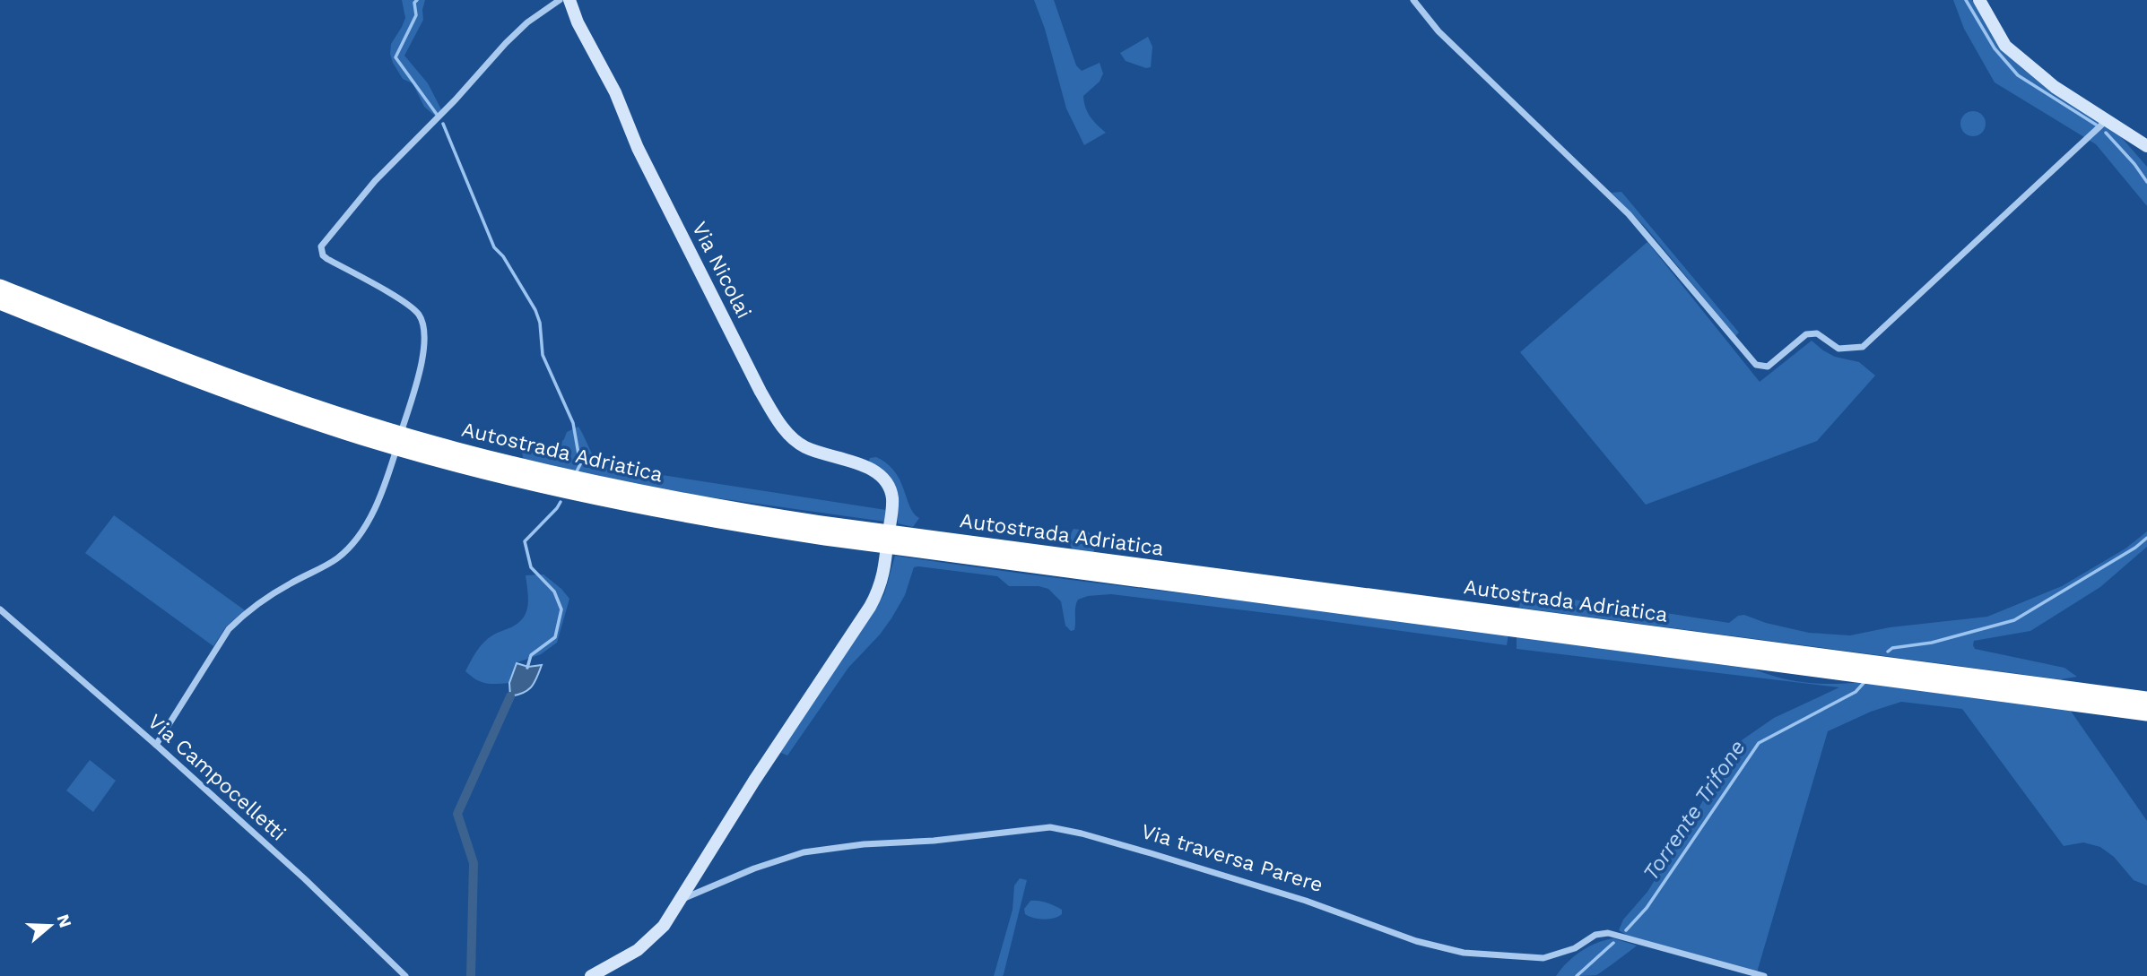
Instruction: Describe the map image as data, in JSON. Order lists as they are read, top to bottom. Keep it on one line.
{"streets":{"highway":["Autostrada Adriatica"],"street":["Via Nicolai","Via Campocelletti","Via traversa Parere"]},"crossings":[["Via Nicolai","Via traversa Parere"]],"water":["Torrente Trifone"],"north":"right"}
